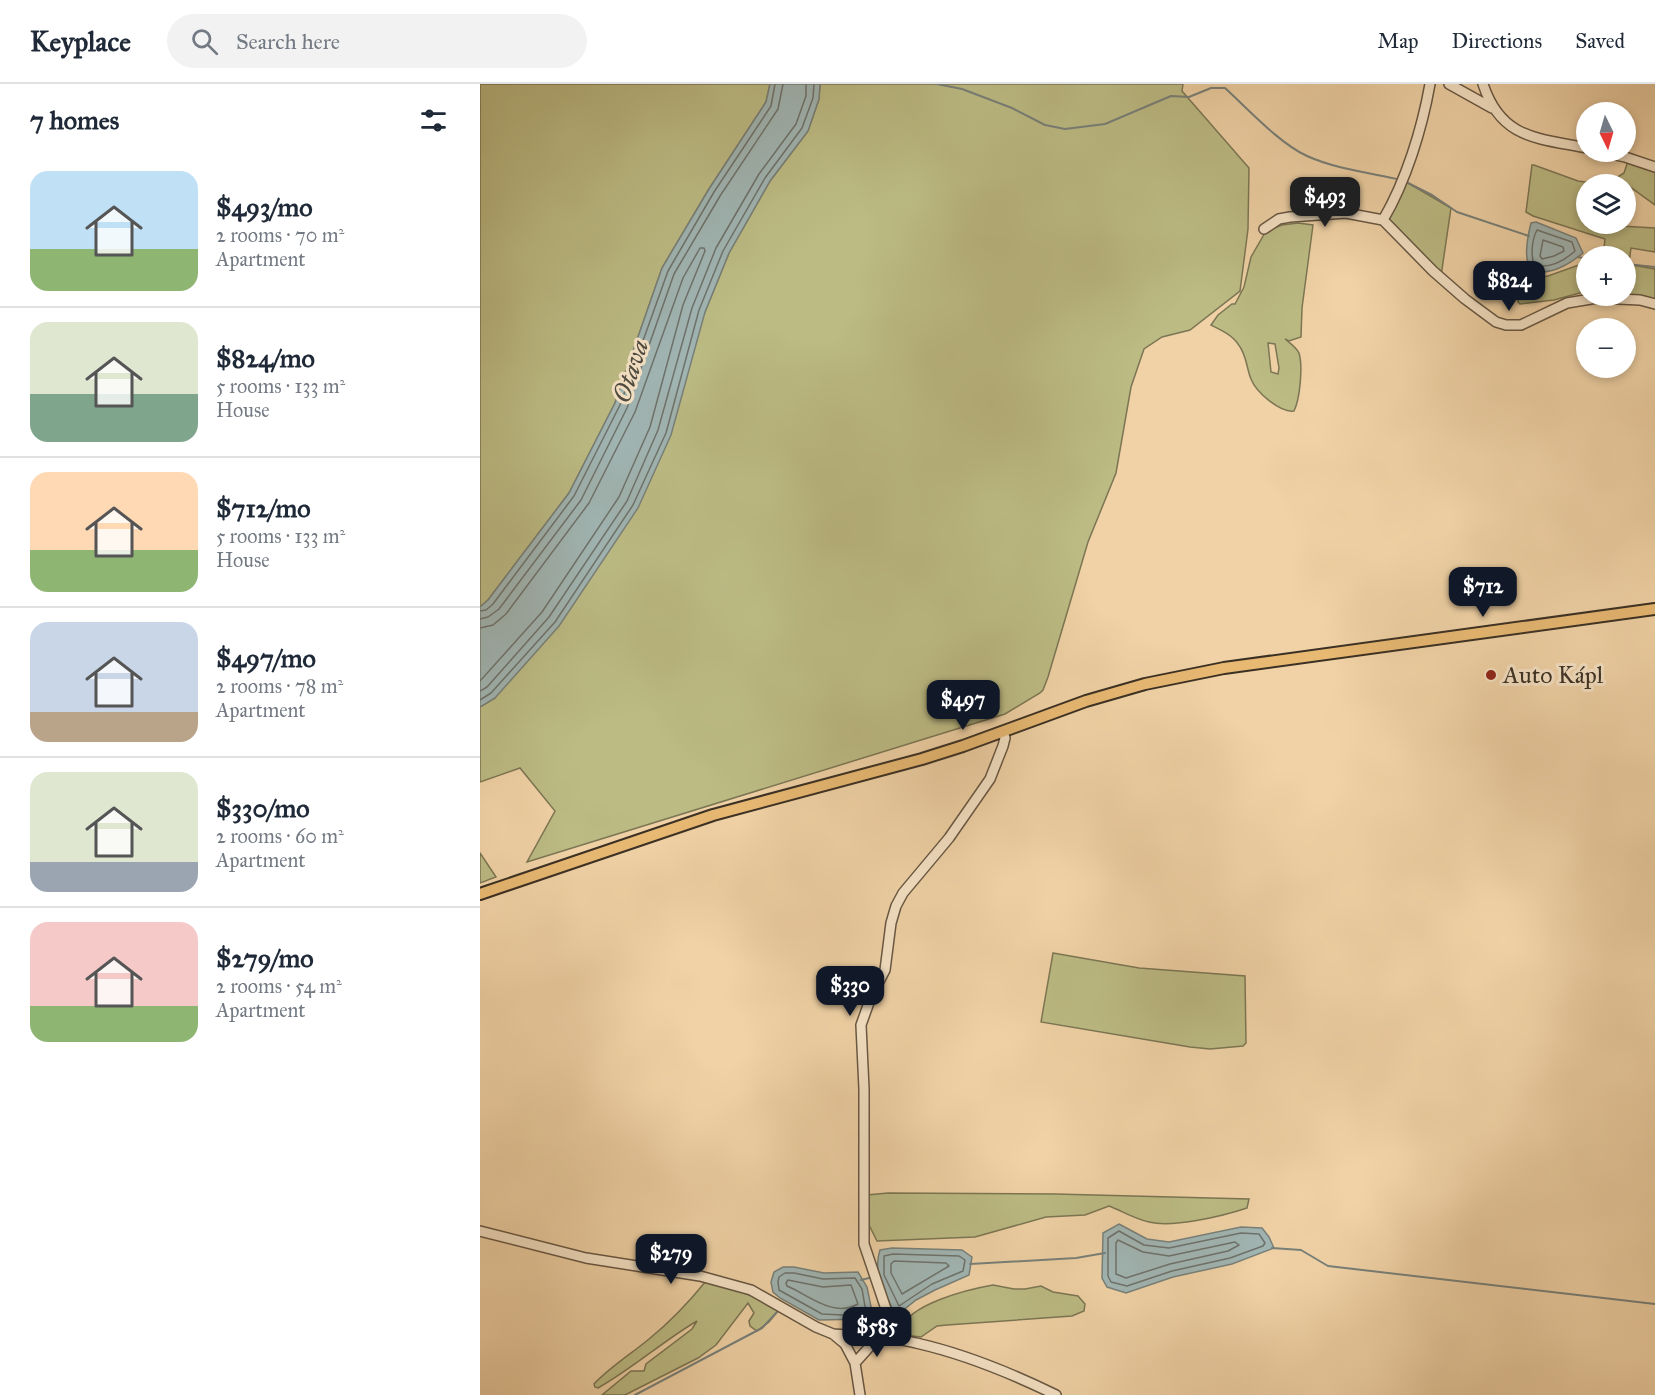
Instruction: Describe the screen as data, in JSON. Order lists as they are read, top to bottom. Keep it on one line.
{"water":["Otava"],"places":["Auto Kápl"],"north":"bottom","page":{"header":"Keyplace","search":"Search here","nav":["Map","Directions","Saved"],"heading":"7 homes","map_buttons":["+","−"],"list":[{"name":"$493/mo","note":"2 rooms · 70 m² · Apartment"},{"name":"$824/mo","note":"5 rooms · 133 m² · House"},{"name":"$712/mo","note":"5 rooms · 133 m² · House"},{"name":"$497/mo","note":"2 rooms · 78 m² · Apartment"},{"name":"$330/mo","note":"2 rooms · 60 m² · Apartment"},{"name":"$279/mo","note":"2 rooms · 54 m² · Apartment"}],"price":["$493","$824","$712","$497","$330","$279","$585"]}}
